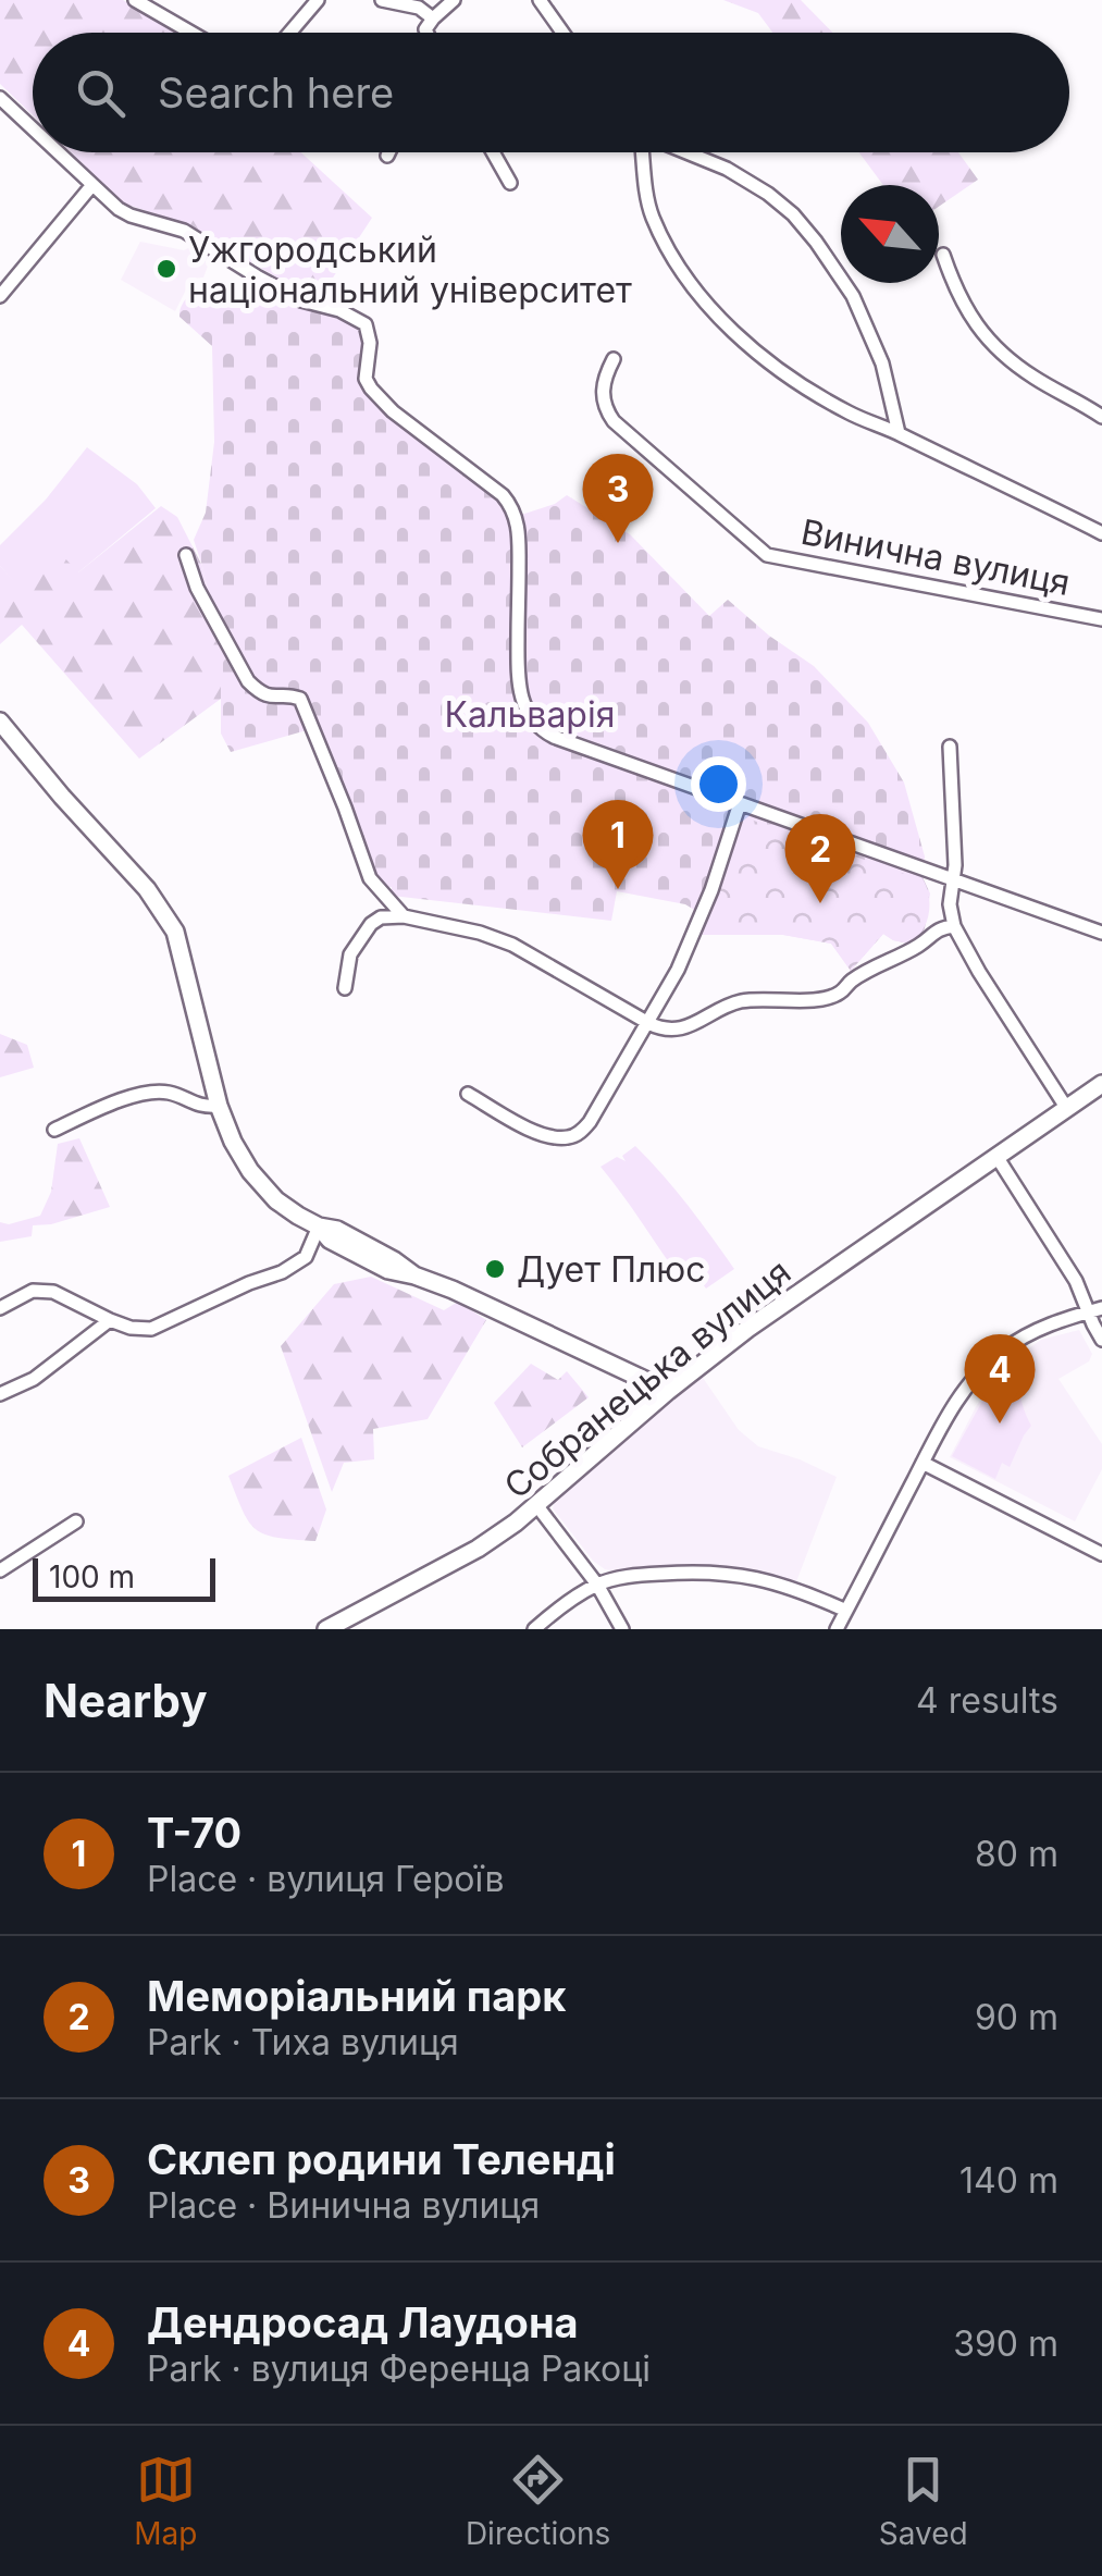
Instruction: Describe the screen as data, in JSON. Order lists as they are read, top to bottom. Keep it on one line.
{"streets":{"street":["Винична вулиця","Собранецька вулиця"]},"parks":["Кальварія"],"places":["Ужгородський національний університет","Дует Плюс"],"scale_bar":"100 m","north":"top left","page":{"search":"Search here","pins":["3","1","2","4"],"scale":"100 m","heading":["Nearby","4 results"],"list":[{"mark":"1","name":"Т-70","note":"Place · вулиця Героїв","value":"80 m"},{"mark":"2","name":"Меморіальний парк","note":"Park · Тиха вулиця","value":"90 m"},{"mark":"3","name":"Склеп родини Теленді","note":"Place · Винична вулиця","value":"140 m"},{"mark":"4","name":"Дендросад Лаудона","note":"Park · вулиця Ференца Ракоці","value":"390 m"}],"nav":["Map","Directions","Saved"]}}
